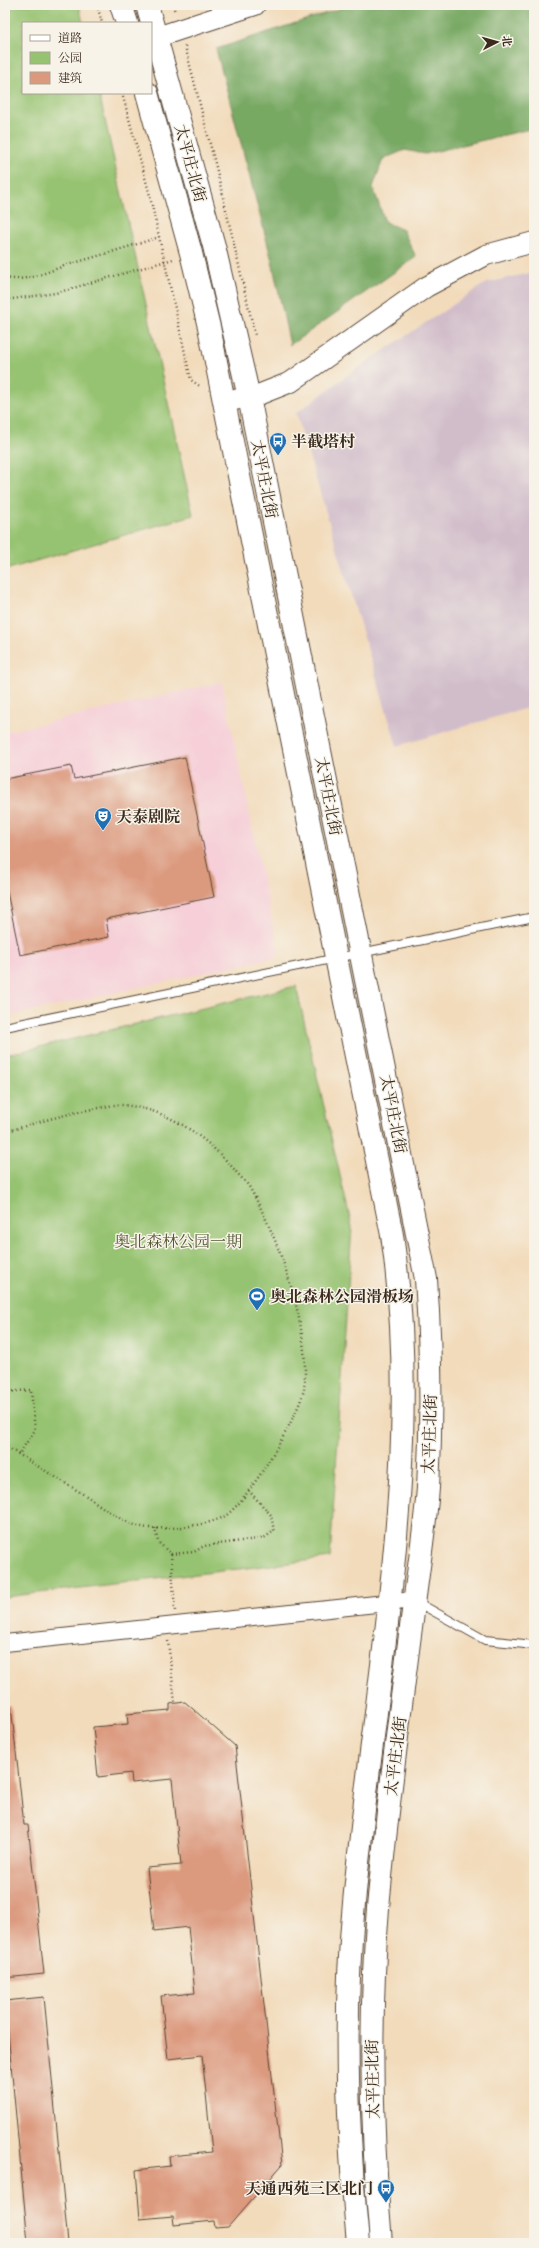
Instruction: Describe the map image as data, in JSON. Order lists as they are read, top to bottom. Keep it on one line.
{"streets":{"main road":["太平庄北街"]},"parks":["奥北森林公园一期"],"places":{"bus stop":["半截塔村","天通西苑三区北门"],"theatre":["天泰剧院"],"sports":["奥北森林公园滑板场"]},"legend":["道路","公园","建筑"],"north":"right"}
